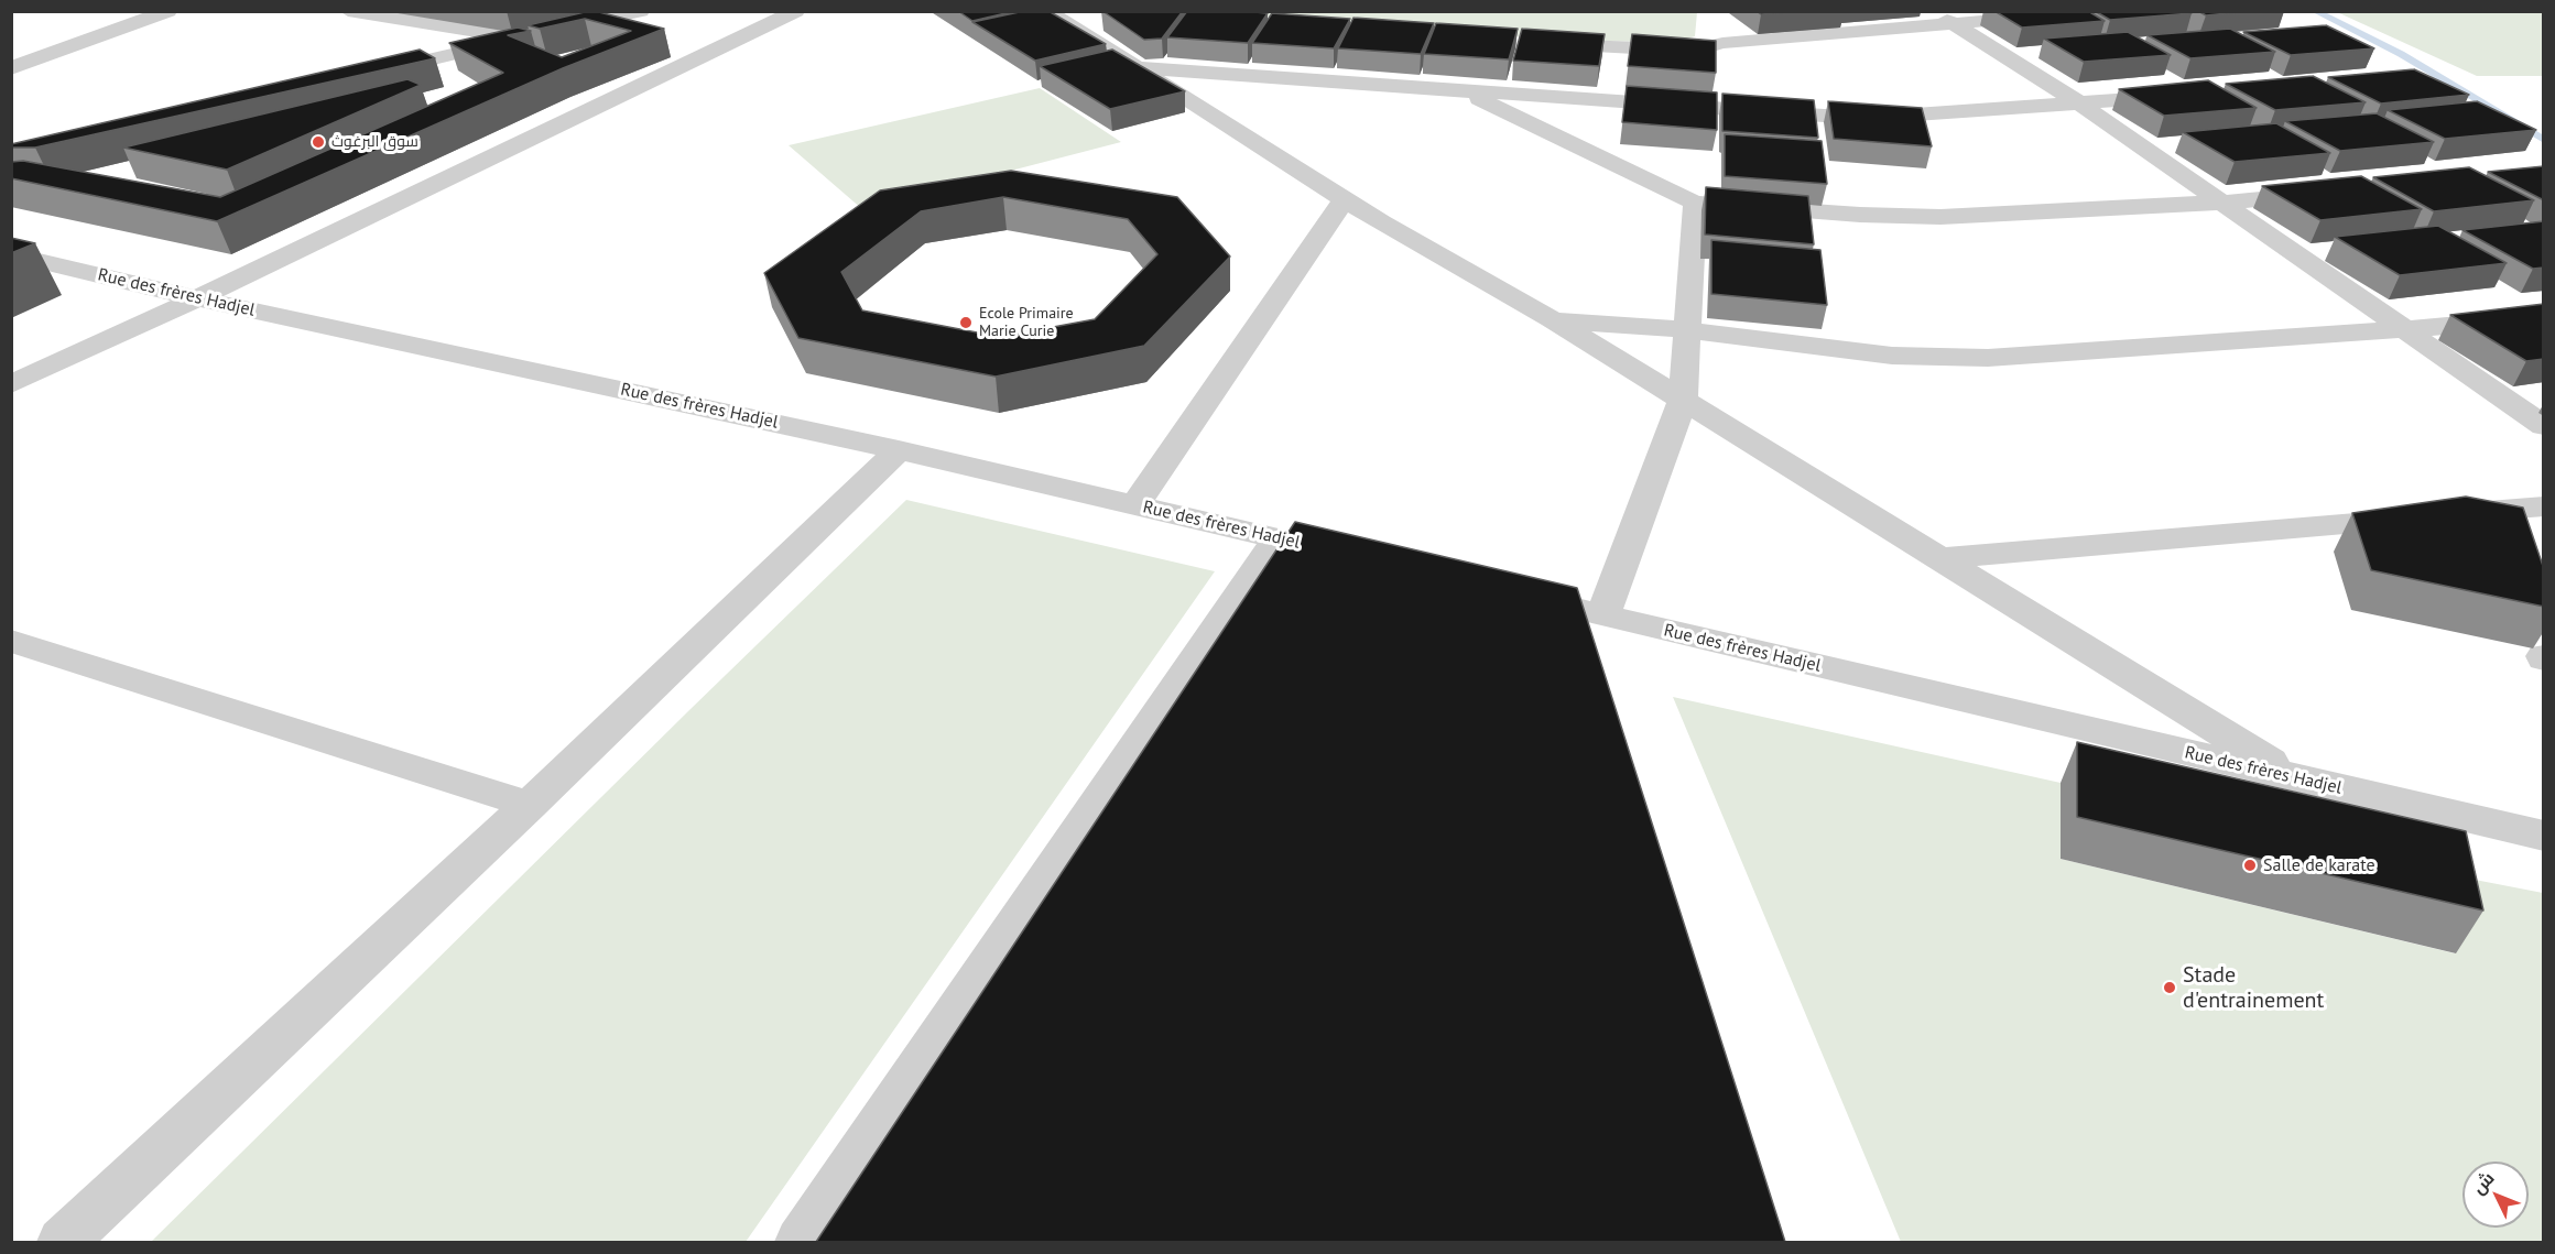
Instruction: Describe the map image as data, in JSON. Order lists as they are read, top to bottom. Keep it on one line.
{"streets":{"street":["Rue des frères Hadjel"]},"places":["سوق البرغوث","Ecole Primaire Marie Curie","Salle de karate","Stade d'entrainement"],"north":"top left"}
